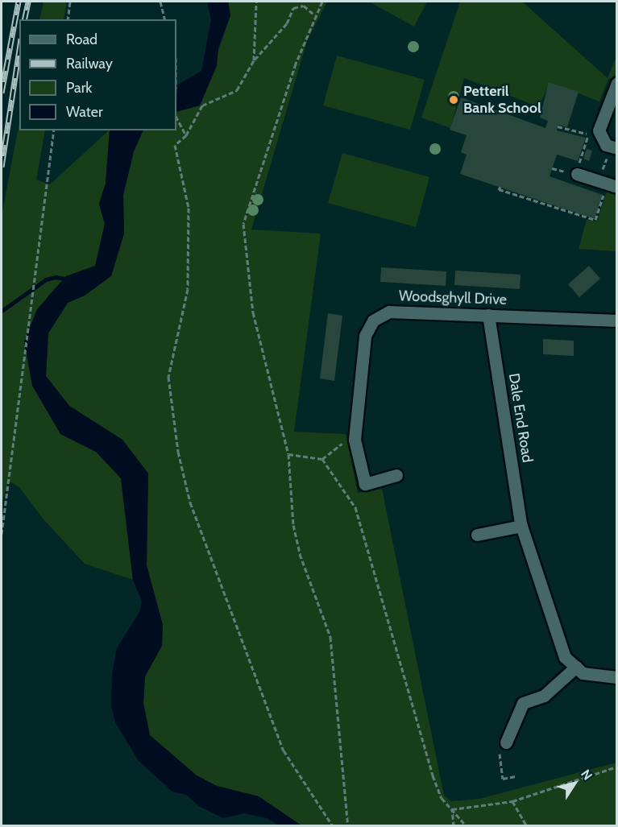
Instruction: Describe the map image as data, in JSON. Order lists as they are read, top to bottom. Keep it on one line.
{"streets":{"street":["Woodsghyll Drive","Dale End Road"]},"crossings":[["Woodsghyll Drive","Dale End Road"]],"places":["Petteril Bank School"],"legend":["Road","Railway","Park","Water"],"north":"top right"}
